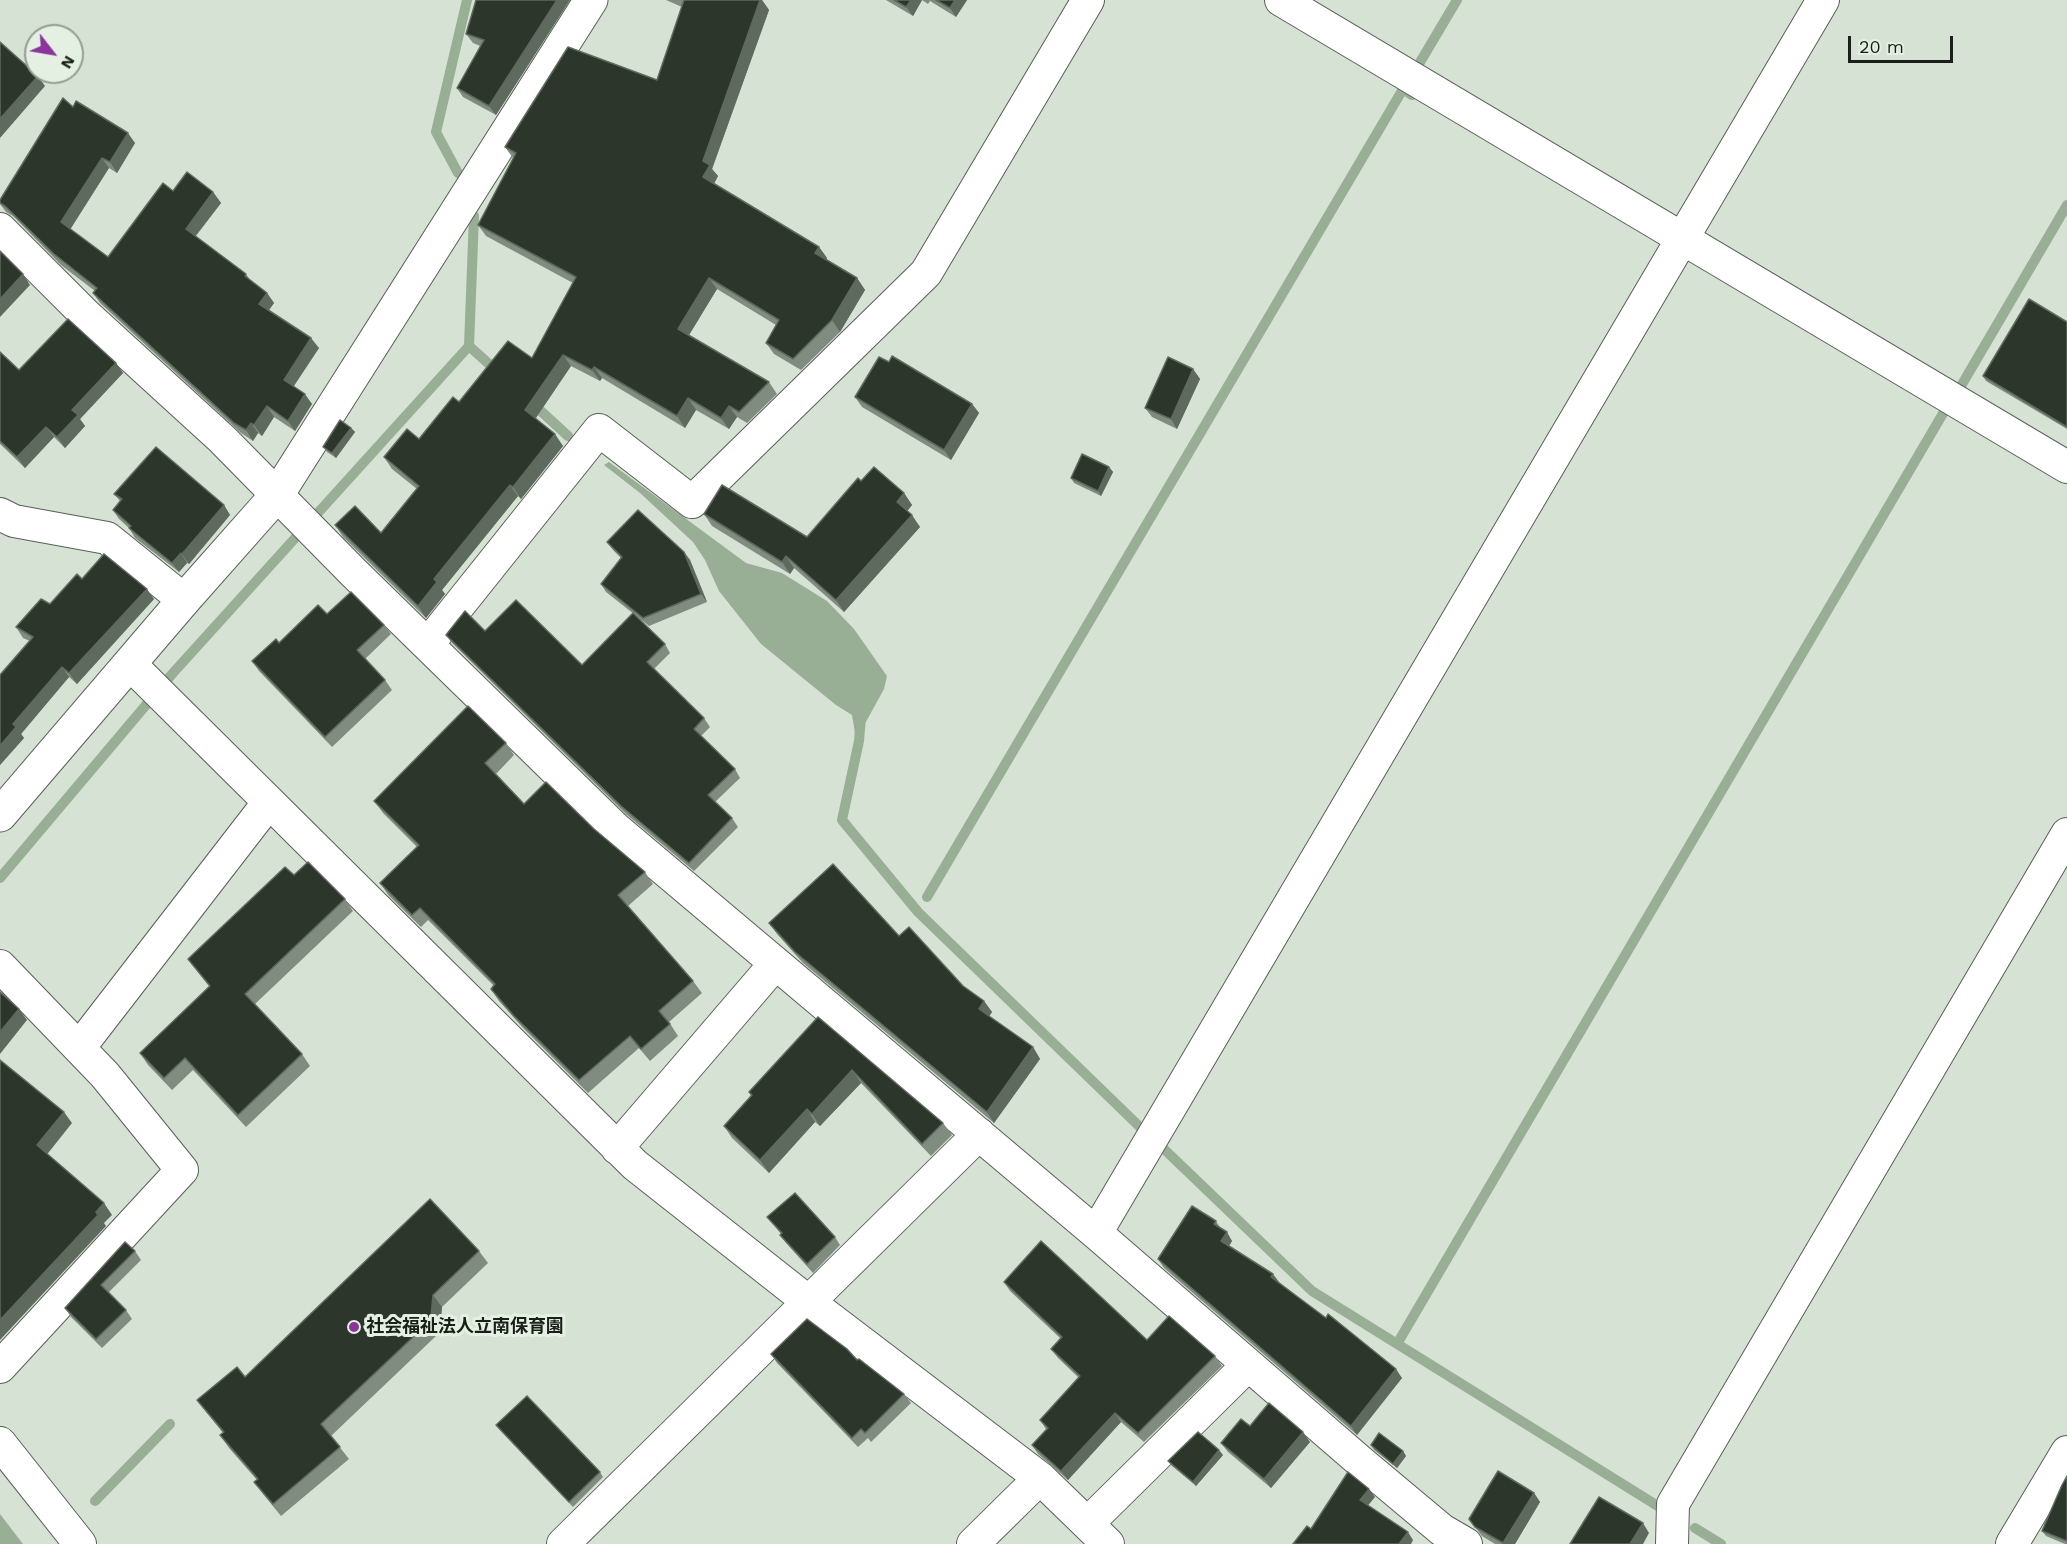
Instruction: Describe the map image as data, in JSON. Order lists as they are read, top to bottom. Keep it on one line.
{"places":["社会福祉法人立南保育園"],"scale_bar":"20 m","north":"bottom right"}
